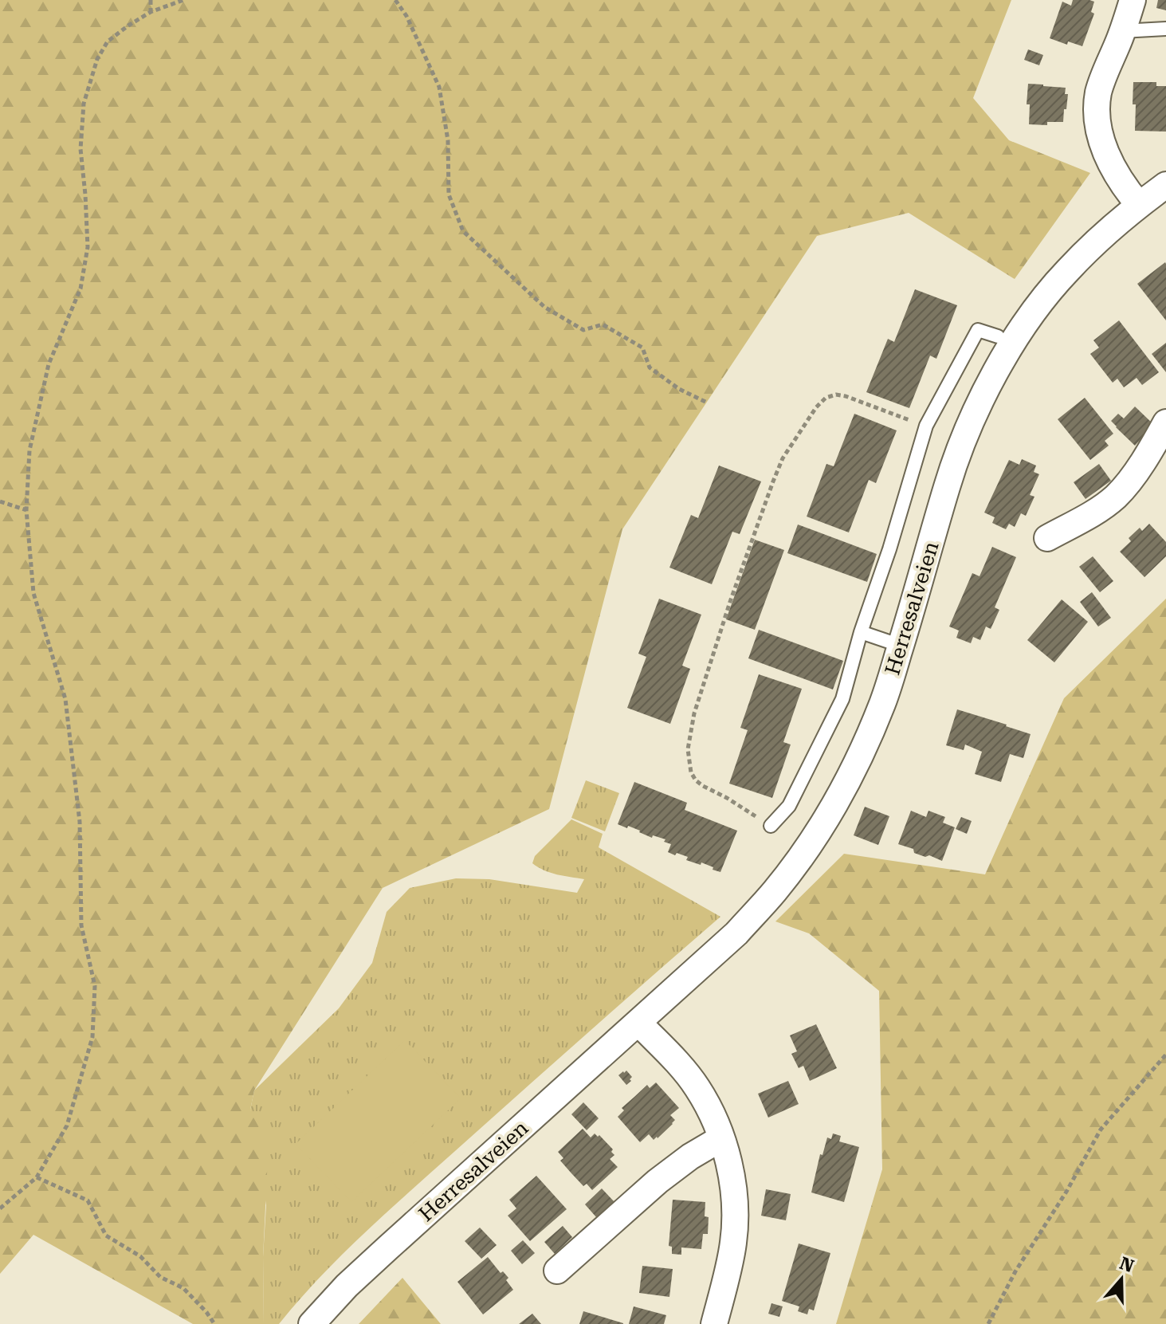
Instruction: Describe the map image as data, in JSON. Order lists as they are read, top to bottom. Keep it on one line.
{"streets":{"street":["Herresalveien"]},"north":"top"}
